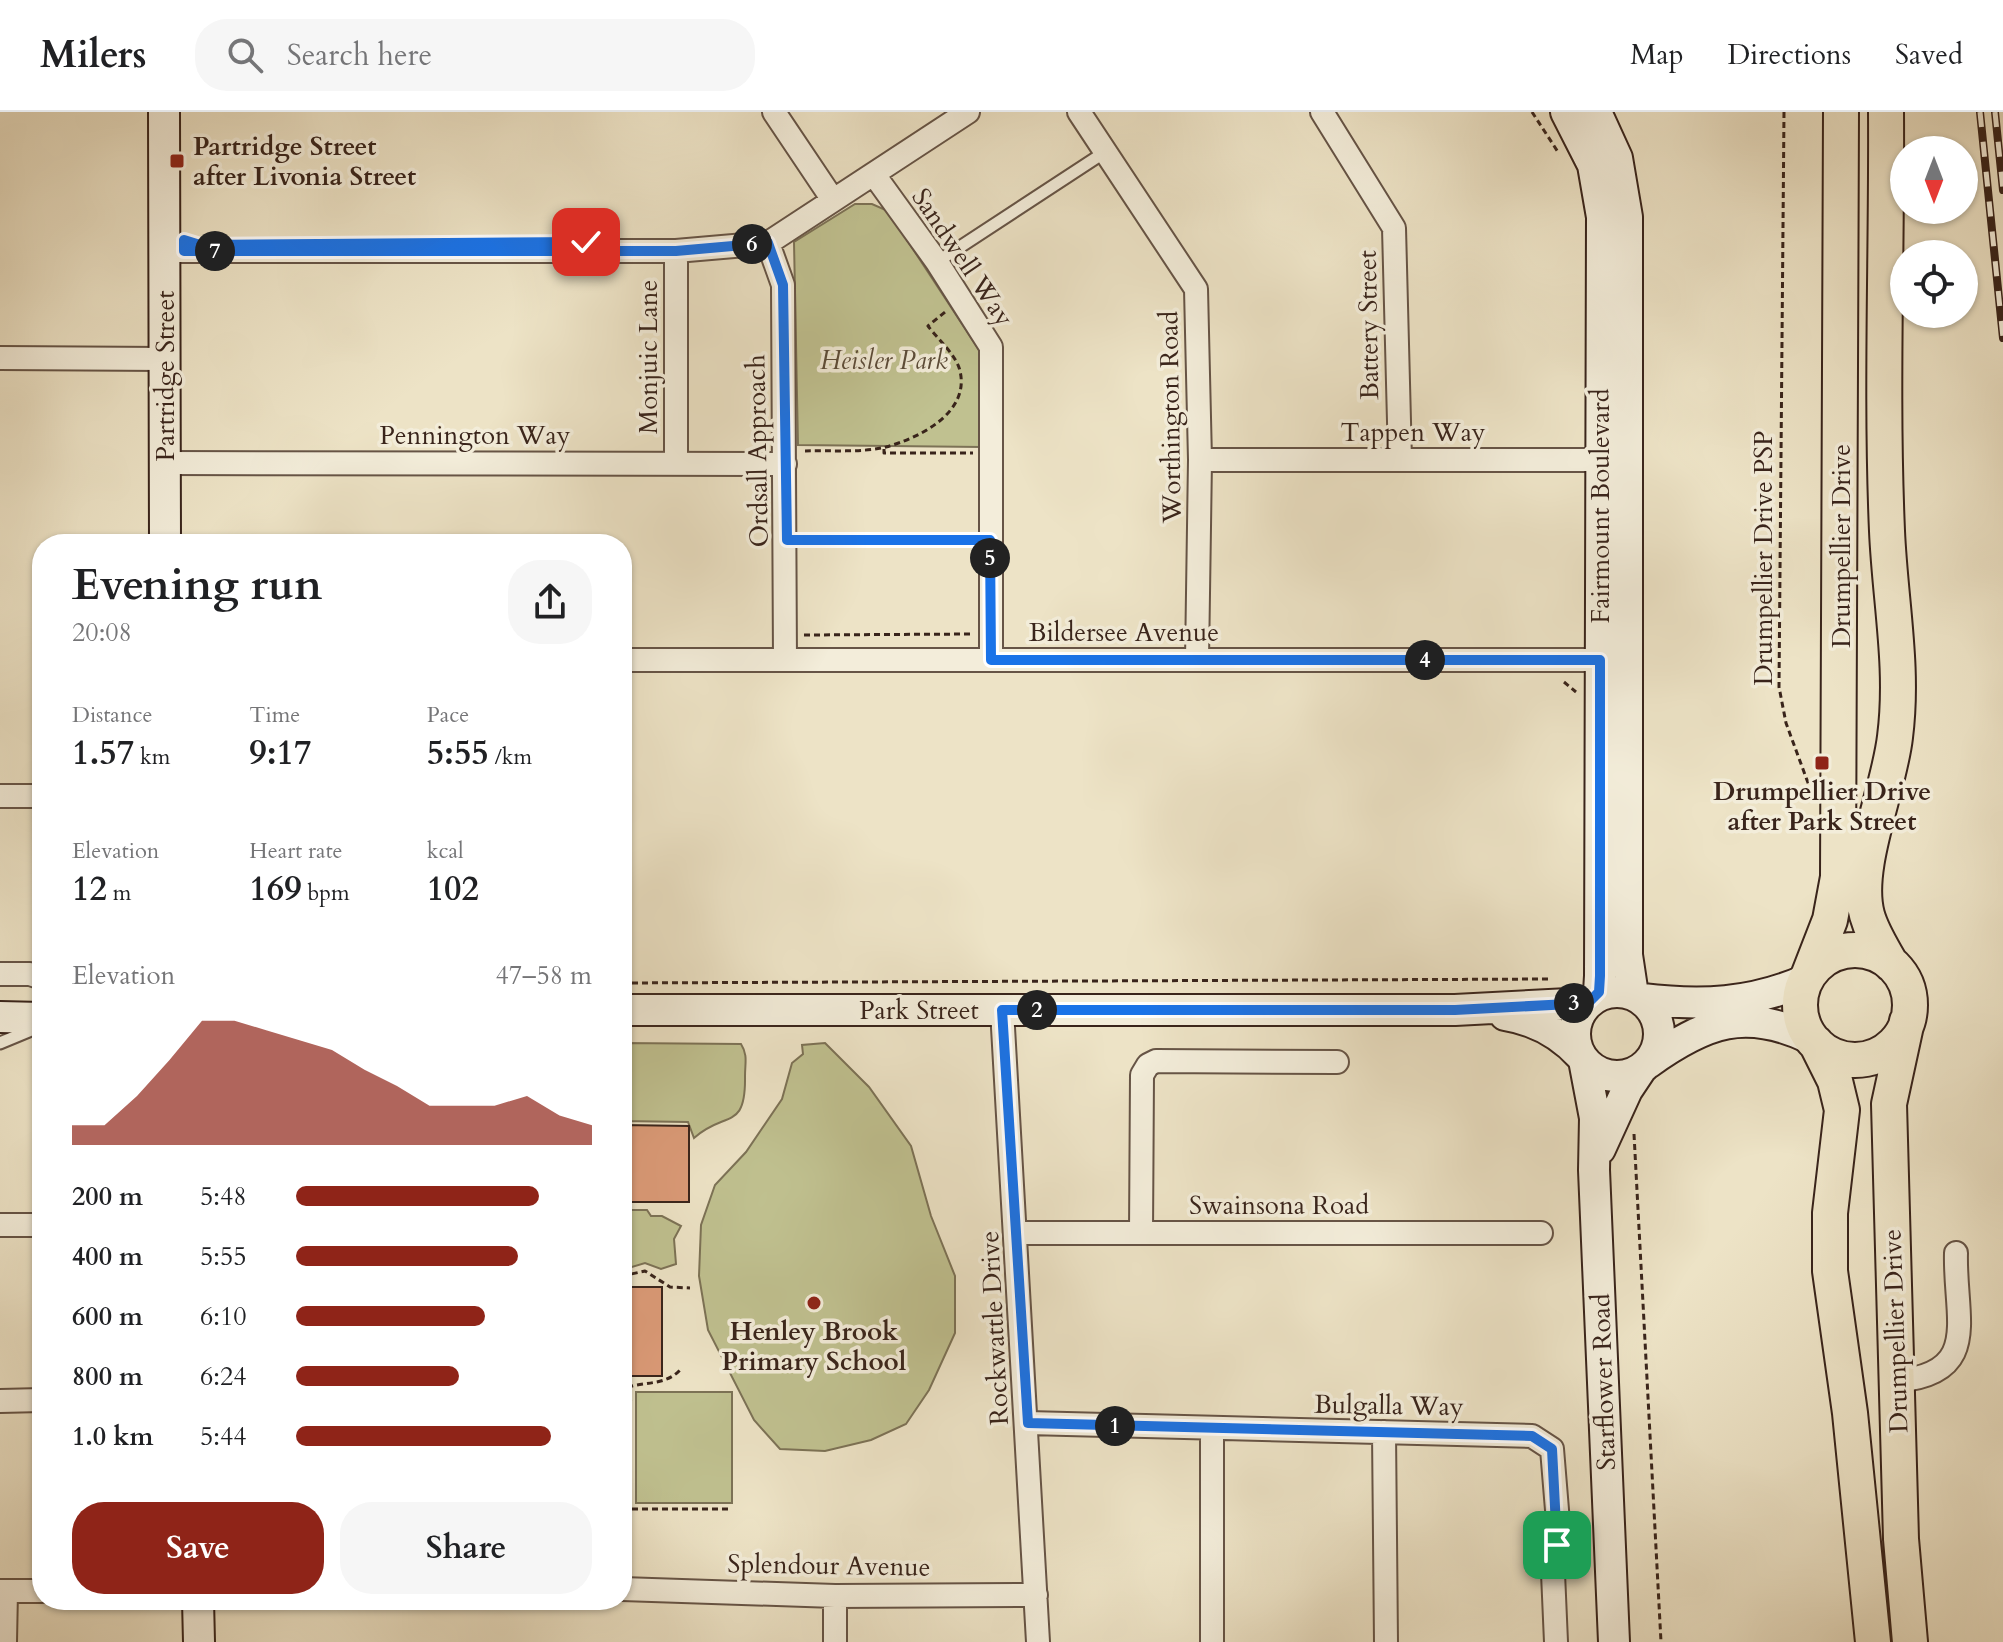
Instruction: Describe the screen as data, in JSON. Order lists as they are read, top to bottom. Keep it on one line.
{"streets":{"main road":["Partridge Street","Fairmount Boulevard","Drumpellier Drive","Park Street","Starflower Road"],"street":["Sandwell Way","Battery Street","Monjuic Lane","Worthington Road","Tappen Way","Pennington Way","Ordsall Approach","Bildersee Avenue","Swainsona Road","Rockwattle Drive","Bulgalla Way","Splendour Avenue"],"path":["Drumpellier Drive PSP"]},"crossings":[["Sandwell Way","Bildersee Avenue"],["Battery Street","Tappen Way"],["Monjuic Lane","Pennington Way"],["Partridge Street","Pennington Way"],["Worthington Road","Tappen Way"],["Worthington Road","Bildersee Avenue"],["Tappen Way","Fairmount Boulevard"],["Pennington Way","Ordsall Approach"],["Ordsall Approach","Bildersee Avenue"],["Fairmount Boulevard","Bildersee Avenue"],["Fairmount Boulevard","Park Street"],["Fairmount Boulevard","Starflower Road"],["Park Street","Rockwattle Drive"],["Park Street","Starflower Road"],["Swainsona Road","Rockwattle Drive"],["Rockwattle Drive","Bulgalla Way"],["Rockwattle Drive","Splendour Avenue"]],"parks":["Heisler Park"],"places":{"transit":["Partridge Street after Livonia Street","Drumpellier Drive after Park Street"],"other":["Henley Brook Primary School"]},"north":"bottom","page":{"header":"Milers","search":"Search here","nav":["Map","Directions","Saved"],"pins":["6","7","5","4","3","2","1"],"heading":["Evening run","20:08"],"stats":[["Distance","1.57 km"],["Time","9:17"],["Pace","5:55 /km"],["Elevation","12 m"],["Heart rate","169 bpm"],["kcal","102"]],"chart":["Elevation","47–58 m"],"list":[{"name":"200 m","note":"5:48"},{"name":"400 m","note":"5:55"},{"name":"600 m","note":"6:10"},{"name":"800 m","note":"6:24"},{"name":"1.0 km","note":"5:44"}],"buttons":["Save","Share"]}}
